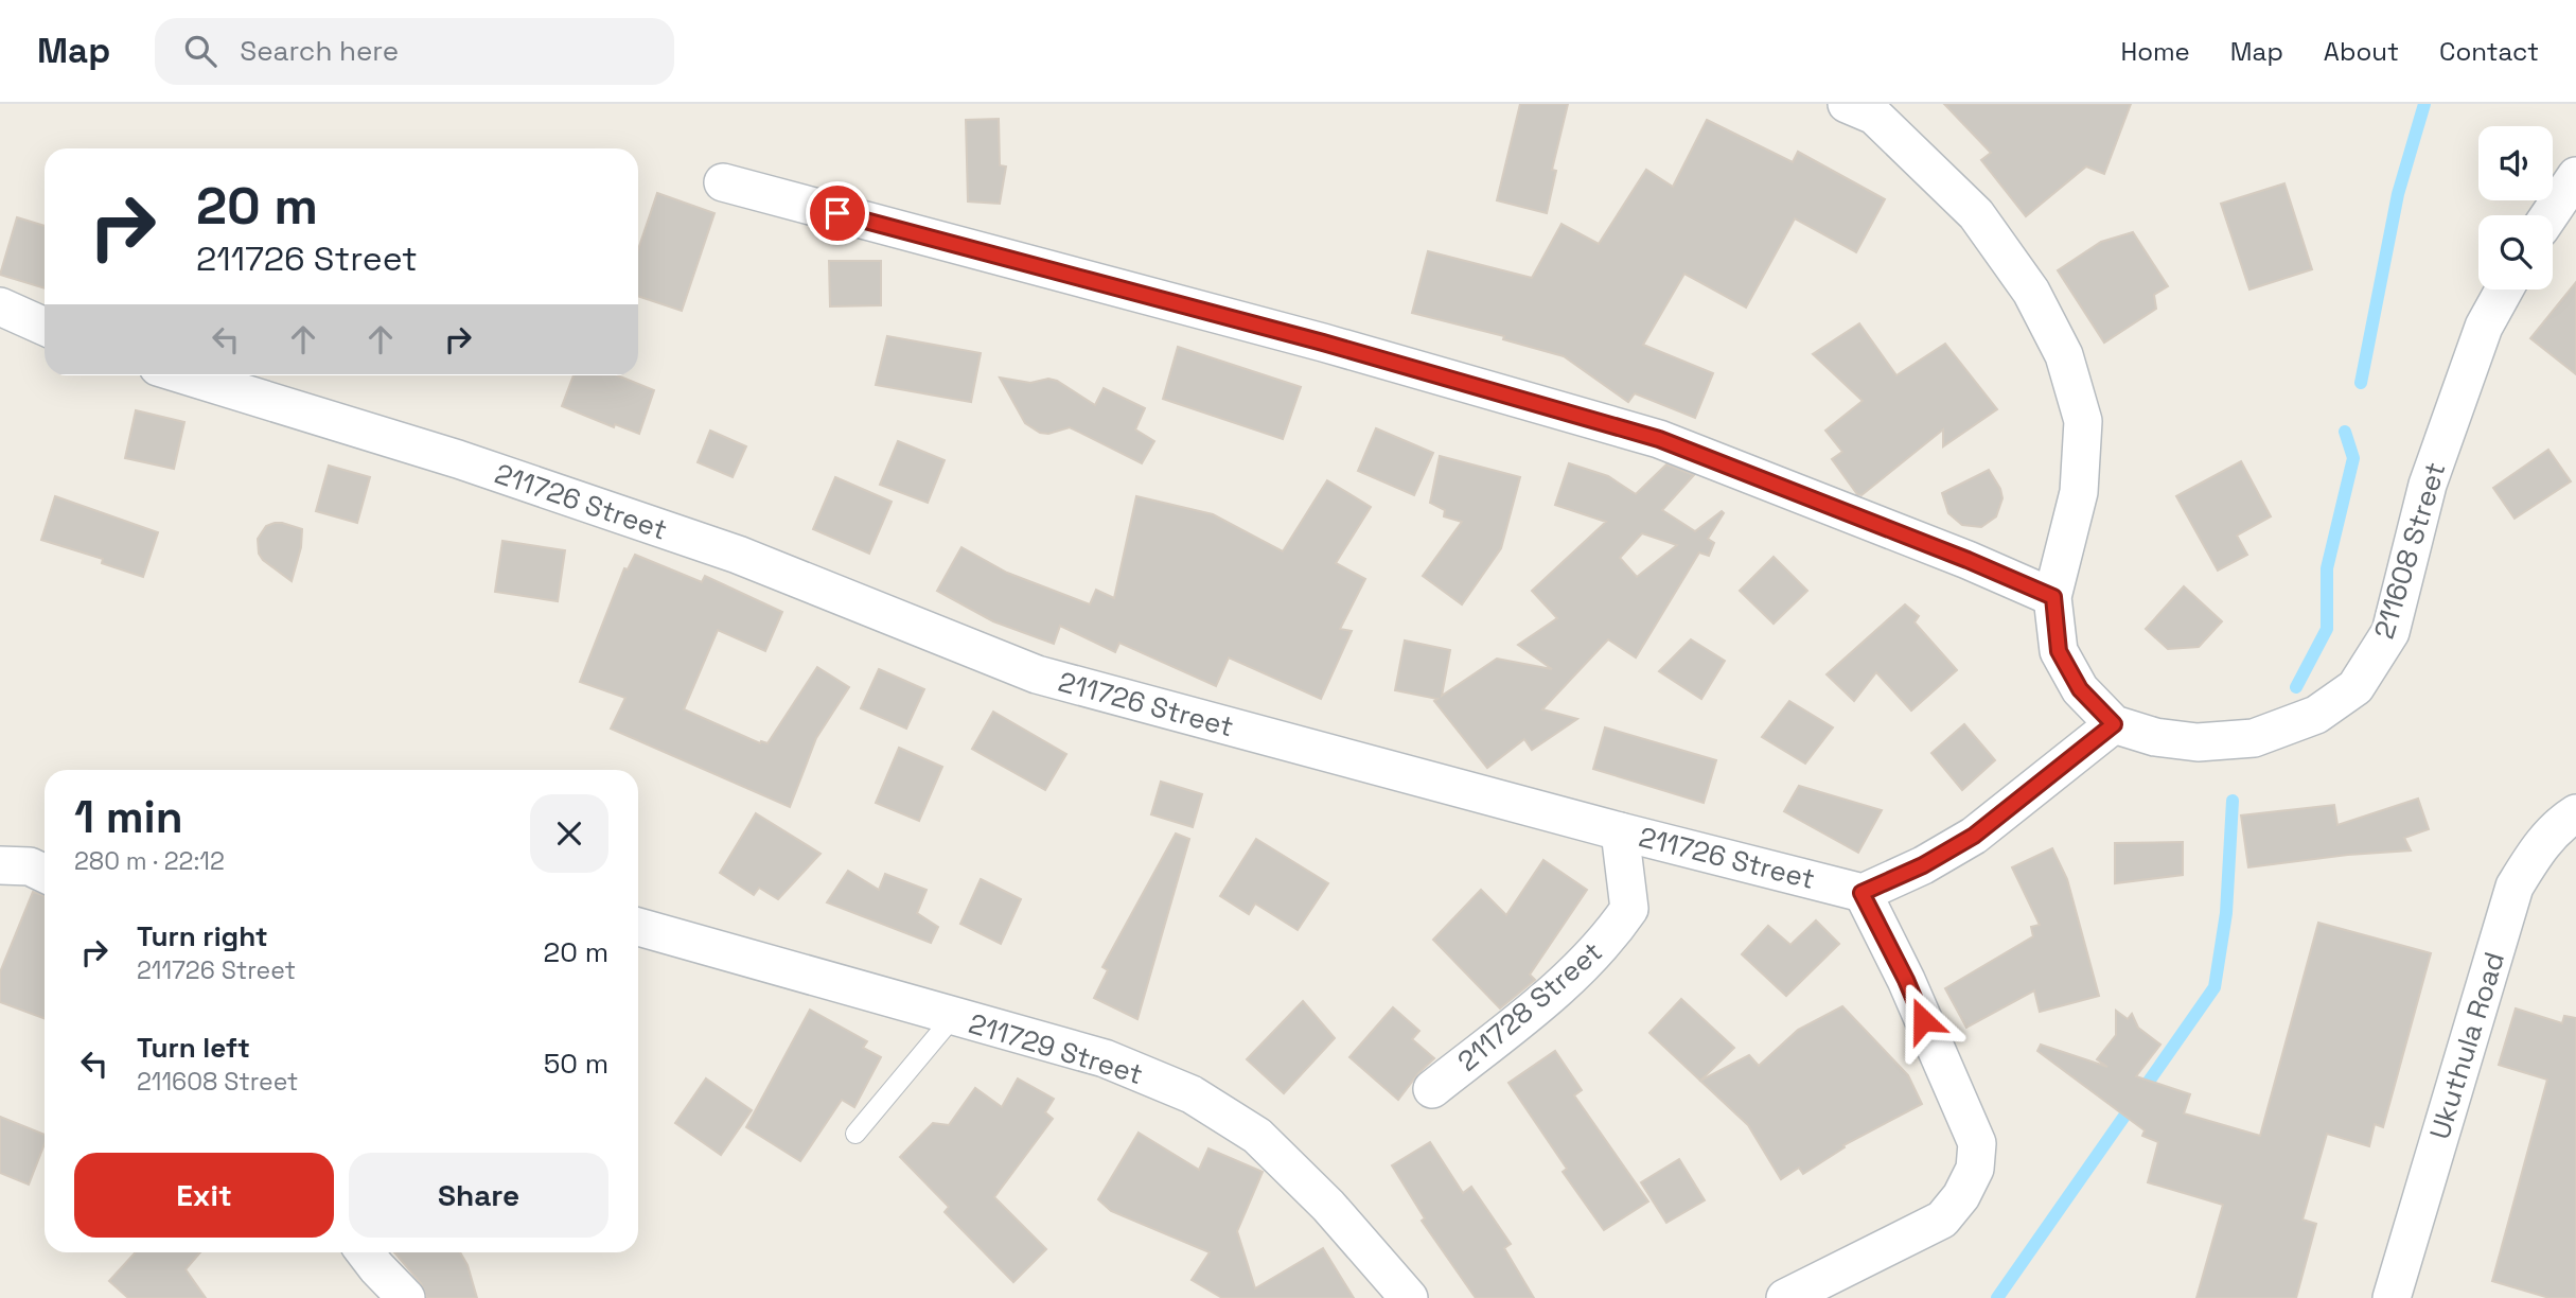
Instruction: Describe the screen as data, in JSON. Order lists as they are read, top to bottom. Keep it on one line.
{"streets":{"street":["211726 Street","211608 Street","211728 Street","Ukuthula Road","211729 Street"]},"crossings":[["211726 Street","211728 Street"]],"page":{"header":"Map","search":"Search here","nav":["Home","Map","About","Contact"],"turn":["20 m","211726 Street"],"heading":["1 min","280 m · 22:12"],"list":[{"name":"Turn right","note":"211726 Street","value":"20 m"},{"name":"Turn left","note":"211608 Street","value":"50 m"}],"buttons":["Exit","Share"]}}
